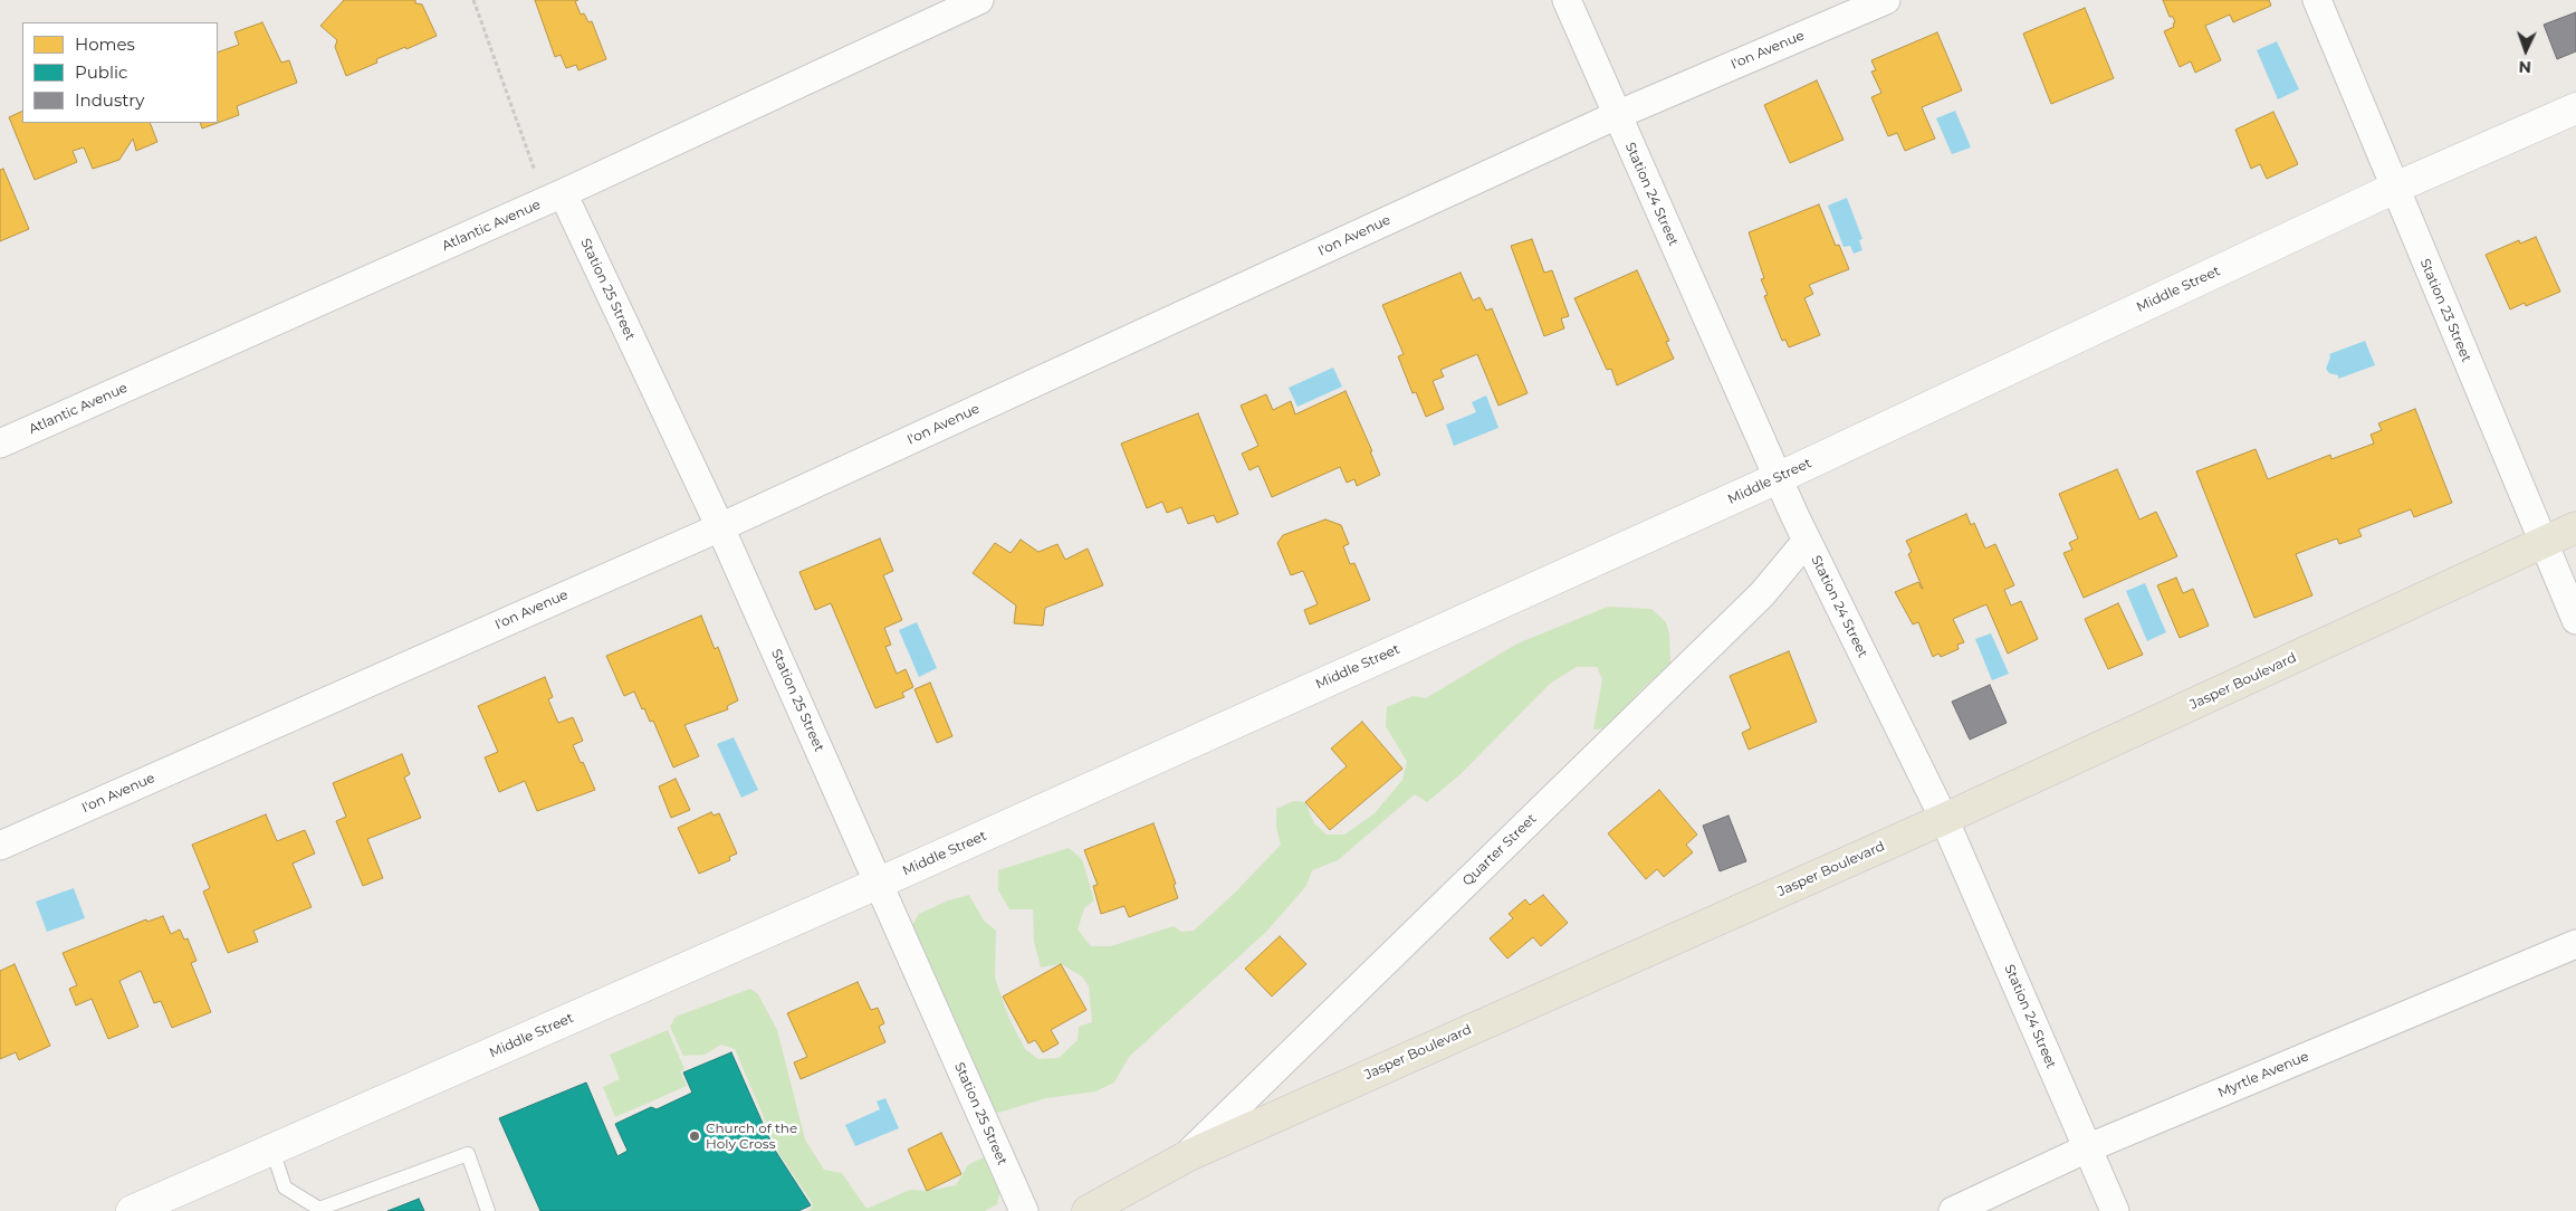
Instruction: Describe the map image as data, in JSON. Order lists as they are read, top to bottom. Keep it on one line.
{"streets":{"main road":["Jasper Boulevard"],"street":["I'on Avenue","Station 24 Street","Atlantic Avenue","Station 25 Street","Middle Street","Station 23 Street","Quarter Street","Myrtle Avenue"]},"crossings":[["I'on Avenue","Station 24 Street"],["I'on Avenue","Station 25 Street"],["Station 24 Street","Middle Street"],["Station 24 Street","Jasper Boulevard"],["Station 24 Street","Quarter Street"],["Station 24 Street","Myrtle Avenue"],["Atlantic Avenue","Station 25 Street"],["Station 25 Street","Middle Street"],["Middle Street","Station 23 Street"],["Station 23 Street","Jasper Boulevard"],["Jasper Boulevard","Quarter Street"]],"places":["Church of the Holy Cross"],"legend":["Homes","Public","Industry"],"north":"bottom"}
